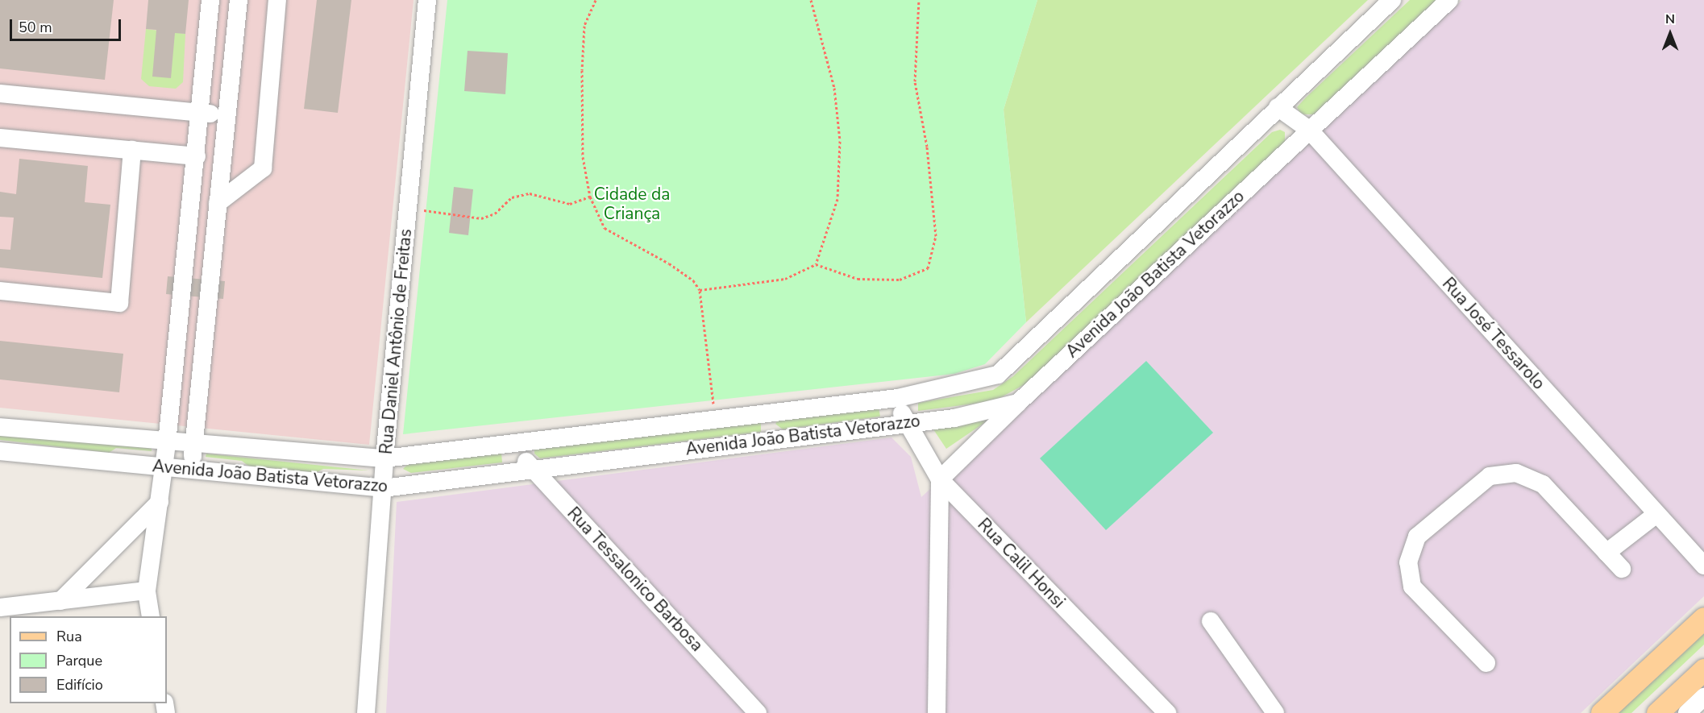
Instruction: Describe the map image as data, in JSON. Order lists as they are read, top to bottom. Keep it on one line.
{"streets":{"street":["Avenida João Batista Vetorazzo","Rua José Tessarolo","Rua Daniel Antônio de Freitas","Rua Calil Honsi","Rua Tessalonico Barbosa"]},"crossings":[["Avenida João Batista Vetorazzo","Rua José Tessarolo"],["Avenida João Batista Vetorazzo","Rua Daniel Antônio de Freitas"],["Avenida João Batista Vetorazzo","Rua Calil Honsi"],["Avenida João Batista Vetorazzo","Rua Tessalonico Barbosa"]],"parks":["Cidade da Criança"],"legend":["Rua","Parque","Edifício"],"scale_bar":"50 m","north":"top"}
